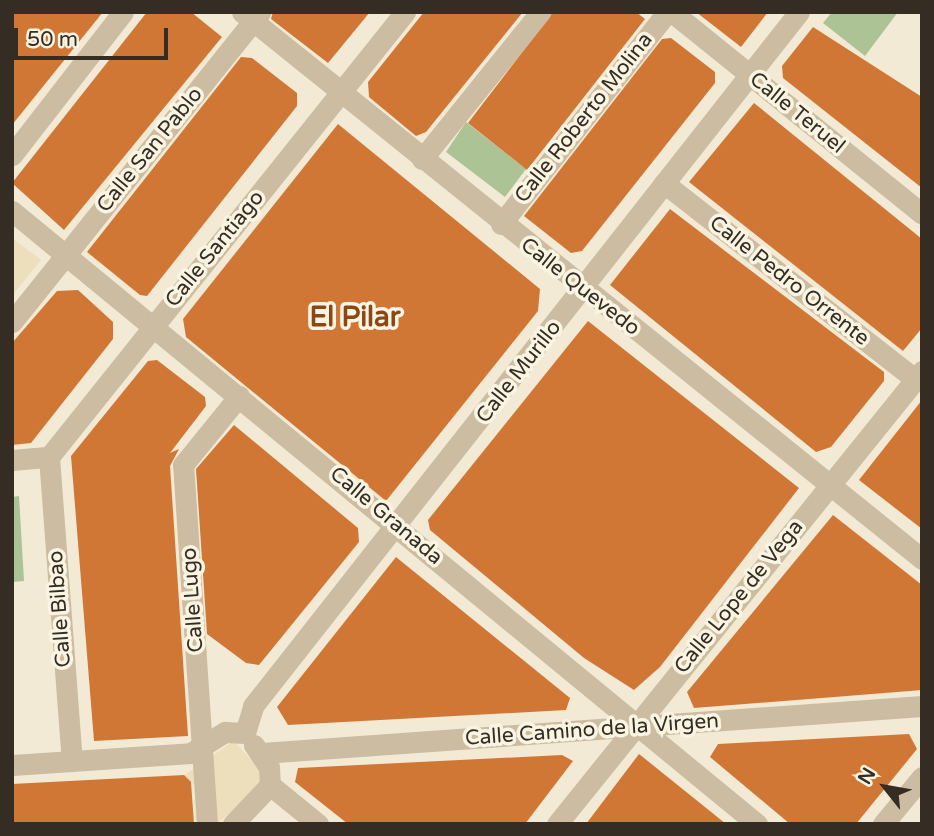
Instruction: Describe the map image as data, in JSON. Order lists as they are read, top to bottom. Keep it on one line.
{"streets":{"street":["Calle Teruel","Calle Roberto Molina","Calle San Pablo","Calle Santiago","Calle Pedro Orrente","Calle Quevedo","Calle Murillo","Calle Granada","Calle Lope de Vega","Calle Lugo","Calle Bilbao","Calle Camino de la Virgen"]},"crossings":[["Calle Teruel","Calle Roberto Molina"],["Calle Teruel","Calle Murillo"],["Calle Roberto Molina","Calle Quevedo"],["Calle San Pablo","Calle Quevedo"],["Calle San Pablo","Calle Granada"],["Calle Santiago","Calle Quevedo"],["Calle Santiago","Calle Granada"],["Calle Santiago","Calle Bilbao"],["Calle Pedro Orrente","Calle Murillo"],["Calle Pedro Orrente","Calle Lope de Vega"],["Calle Quevedo","Calle Murillo"],["Calle Quevedo","Calle Lope de Vega"],["Calle Murillo","Calle Granada"],["Calle Granada","Calle Lope de Vega"],["Calle Granada","Calle Lugo"],["Calle Granada","Calle Camino de la Virgen"],["Calle Lope de Vega","Calle Camino de la Virgen"]],"districts":["El Pilar"],"scale_bar":"50 m","north":"top left"}
